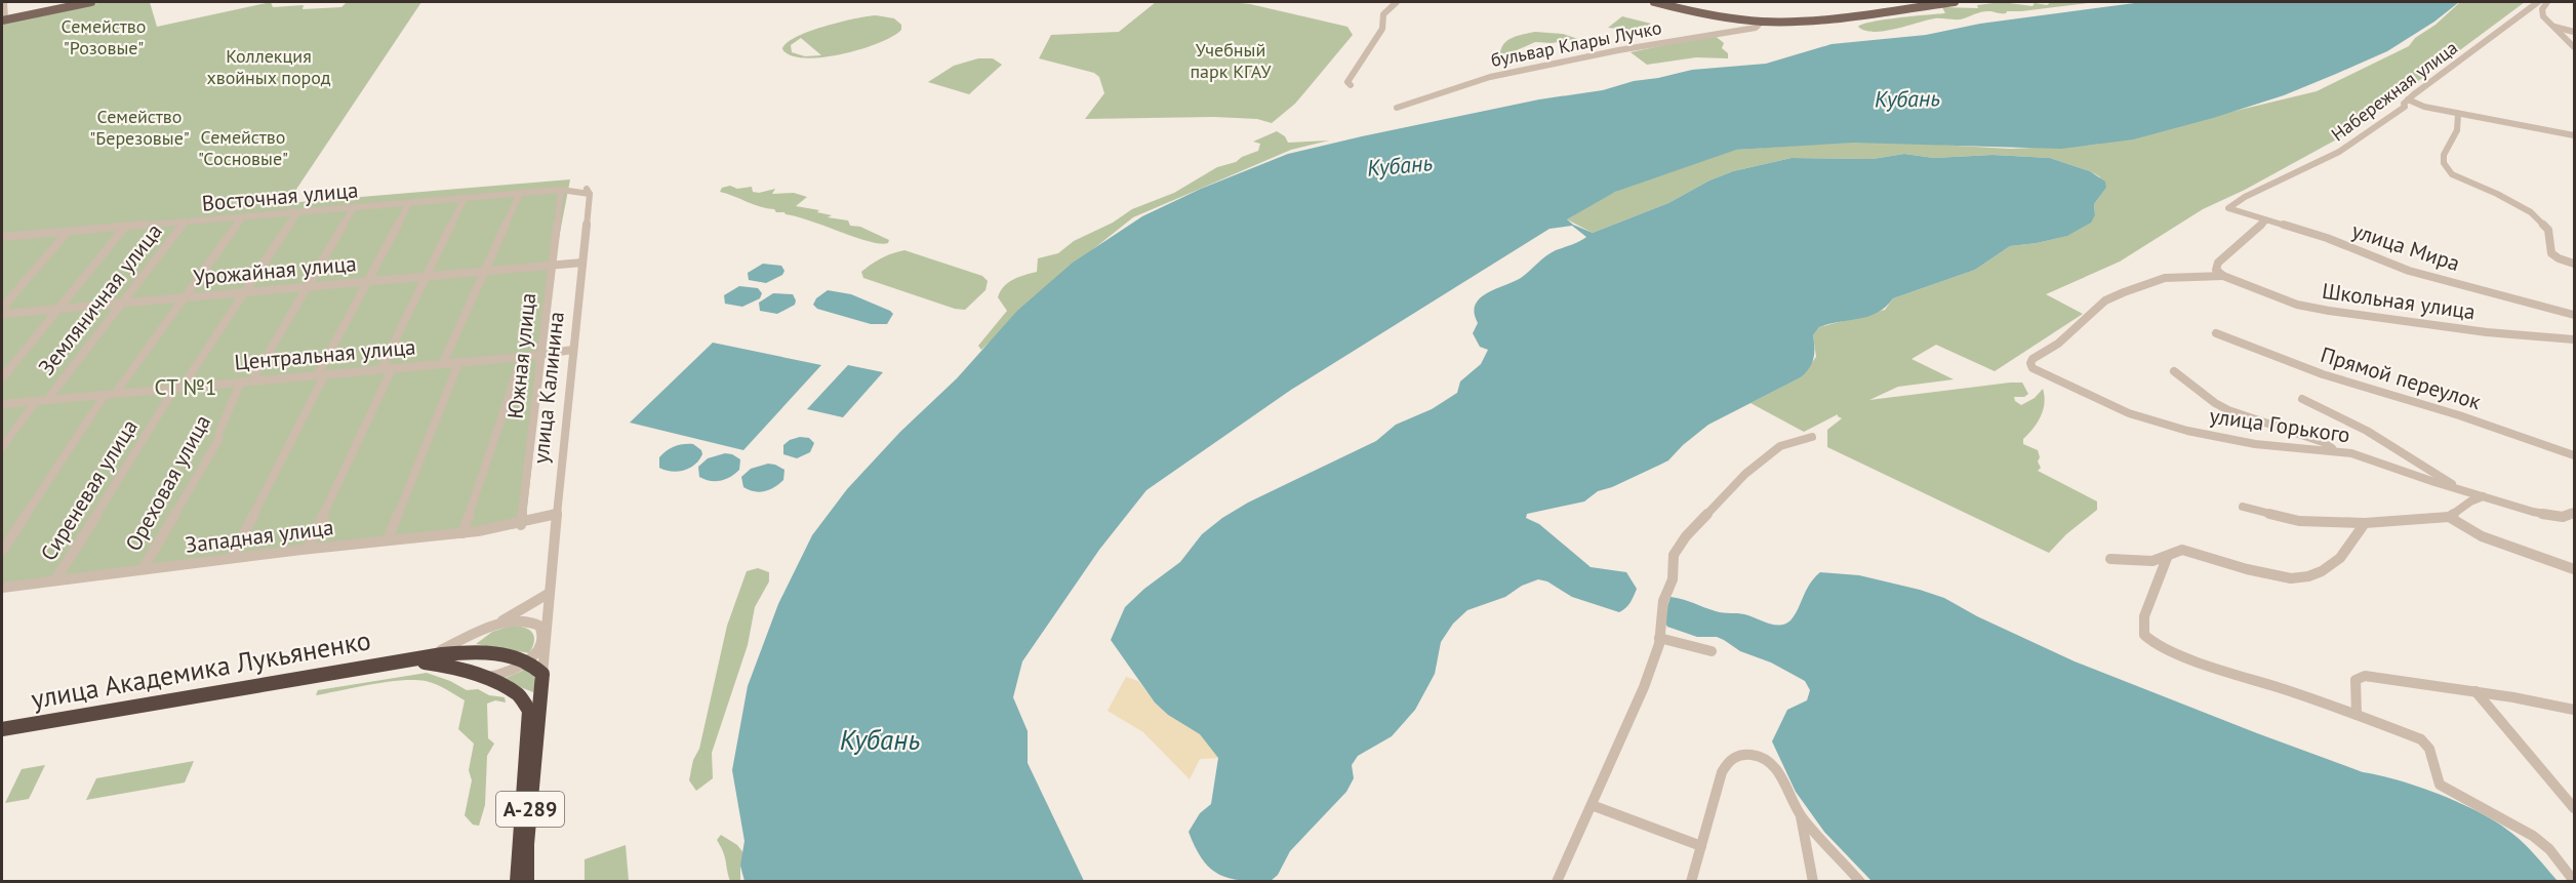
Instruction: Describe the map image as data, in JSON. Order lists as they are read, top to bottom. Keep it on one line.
{"streets":{"highway":["улица Калинина","улица Академика Лукьяненко","А-289"],"street":["бульвар Клары Лучко","Набережная улица","Восточная улица","улица Мира","Урожайная улица","Земляничная улица","Школьная улица","Центральная улица","Южная улица","Прямой переулок","улица Горького","Ореховая улица","Сиреневая улица","Западная улица"]},"crossings":[["Набережная улица","улица Мира"],["Восточная улица","Земляничная улица"],["Восточная улица","Южная улица"],["Восточная улица","улица Калинина"],["Восточная улица","Сиреневая улица"],["Урожайная улица","Земляничная улица"],["Урожайная улица","Южная улица"],["Урожайная улица","улица Калинина"],["Урожайная улица","Сиреневая улица"],["Земляничная улица","Центральная улица"],["Школьная улица","улица Горького"],["Центральная улица","Южная улица"],["Центральная улица","улица Калинина"],["Центральная улица","Ореховая улица"],["Центральная улица","Сиреневая улица"],["Южная улица","Западная улица"],["улица Калинина","Западная улица"],["Ореховая улица","Западная улица"],["Сиреневая улица","Западная улица"]],"water":["Кубань"],"parks":["Семейство \"Розовые\"","Учебный парк КГАУ","Коллекция хвойных пород","Семейство \"Березовые\"","Семейство \"Сосновые\"","СТ №1"]}
